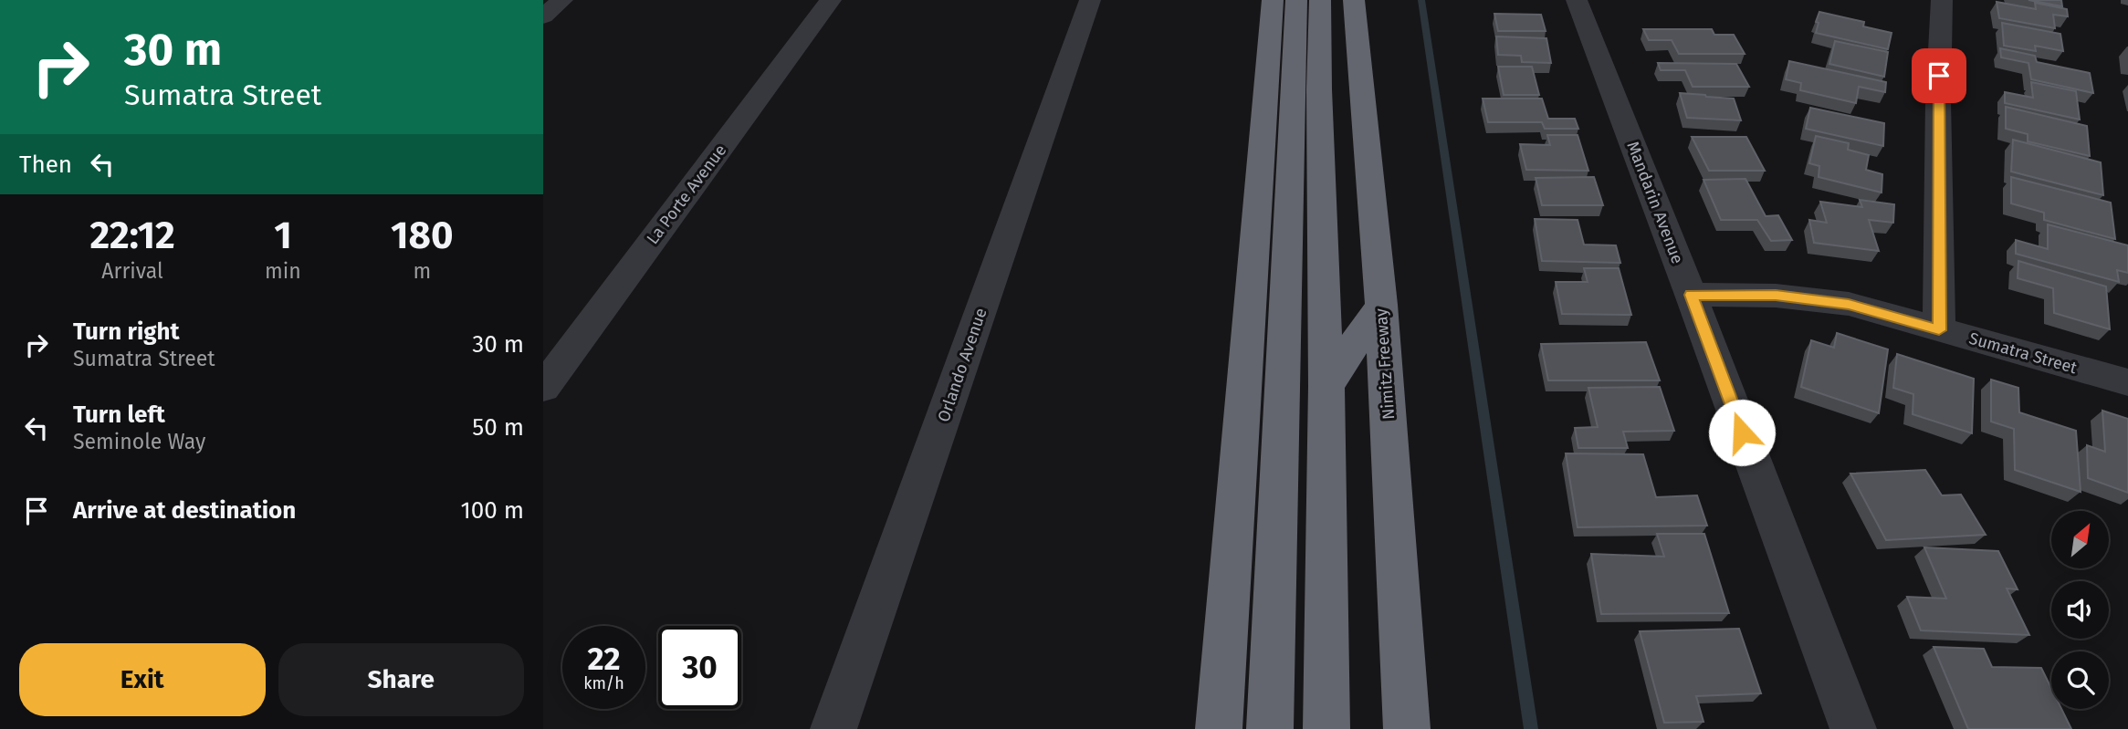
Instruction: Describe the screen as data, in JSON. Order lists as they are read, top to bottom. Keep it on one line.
{"streets":{"highway":["Nimitz Freeway"],"street":["La Porte Avenue","Mandarin Avenue","Sumatra Street","Orlando Avenue"]},"crossings":[["Mandarin Avenue","Sumatra Street"]],"north":"top right","page":{"turn":["30 m","Sumatra Street"],"then":"Then","eta":["22:12","Arrival","1","min","180","m"],"list":[{"name":"Turn right","note":"Sumatra Street","value":"30 m"},{"name":"Turn left","note":"Seminole Way","value":"50 m"},{"name":"Arrive at destination","value":"100 m"}],"speed":"22 km/h","limit":"30","buttons":["Exit","Share"]}}
